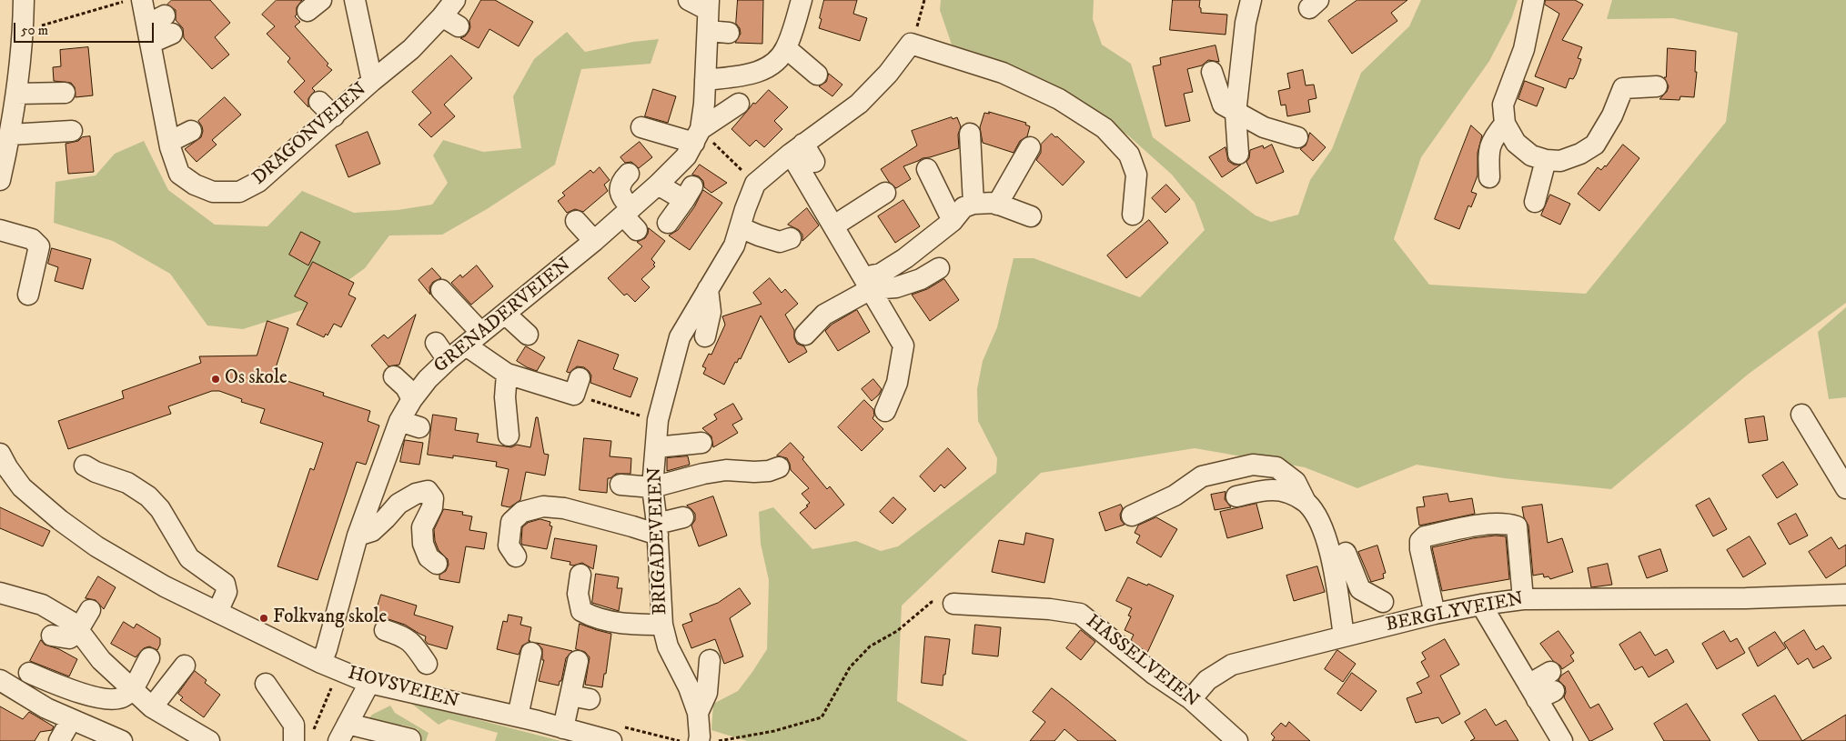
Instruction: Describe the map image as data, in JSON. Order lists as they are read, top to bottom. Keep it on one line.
{"streets":{"street":["DRAGONVEIEN","GRENADERVEIEN","BRIGADEVEIEN","BERGLYVEIEN","HASSELVEIEN","HOVSVEIEN"]},"crossings":[["GRENADERVEIEN","HOVSVEIEN"],["BERGLYVEIEN","HASSELVEIEN"]],"places":["Os skole","Folkvang skole"],"scale_bar":"50 m"}
